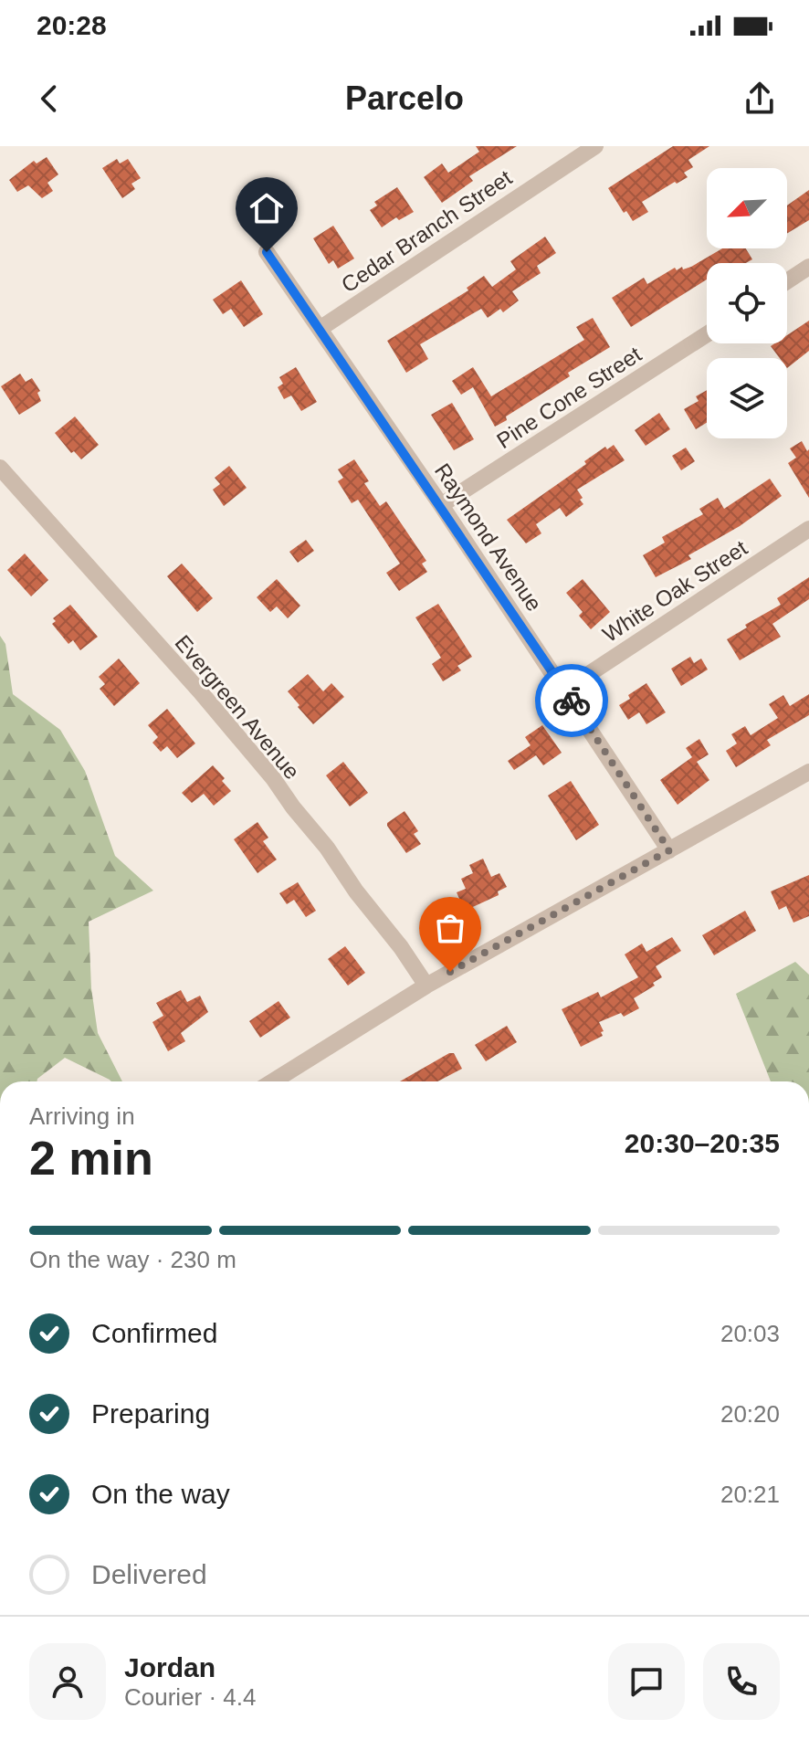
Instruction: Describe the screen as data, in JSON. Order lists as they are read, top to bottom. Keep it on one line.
{"streets":{"street":["Cedar Branch Street","Pine Cone Street","Raymond Avenue","White Oak Street","Evergreen Avenue"]},"crossings":[["Cedar Branch Street","Raymond Avenue"],["Pine Cone Street","Raymond Avenue"],["Raymond Avenue","White Oak Street"]],"north":"bottom left","page":{"status":"20:28","header":"Parcelo","heading":["2 min","Arriving in","20:30–20:35"],"panel":["Jordan","Courier · 4.4"],"bar":"On the way · 230 m","list":[["Confirmed","20:03"],["Preparing","20:20"],["On the way","20:21"],"Delivered"]}}
